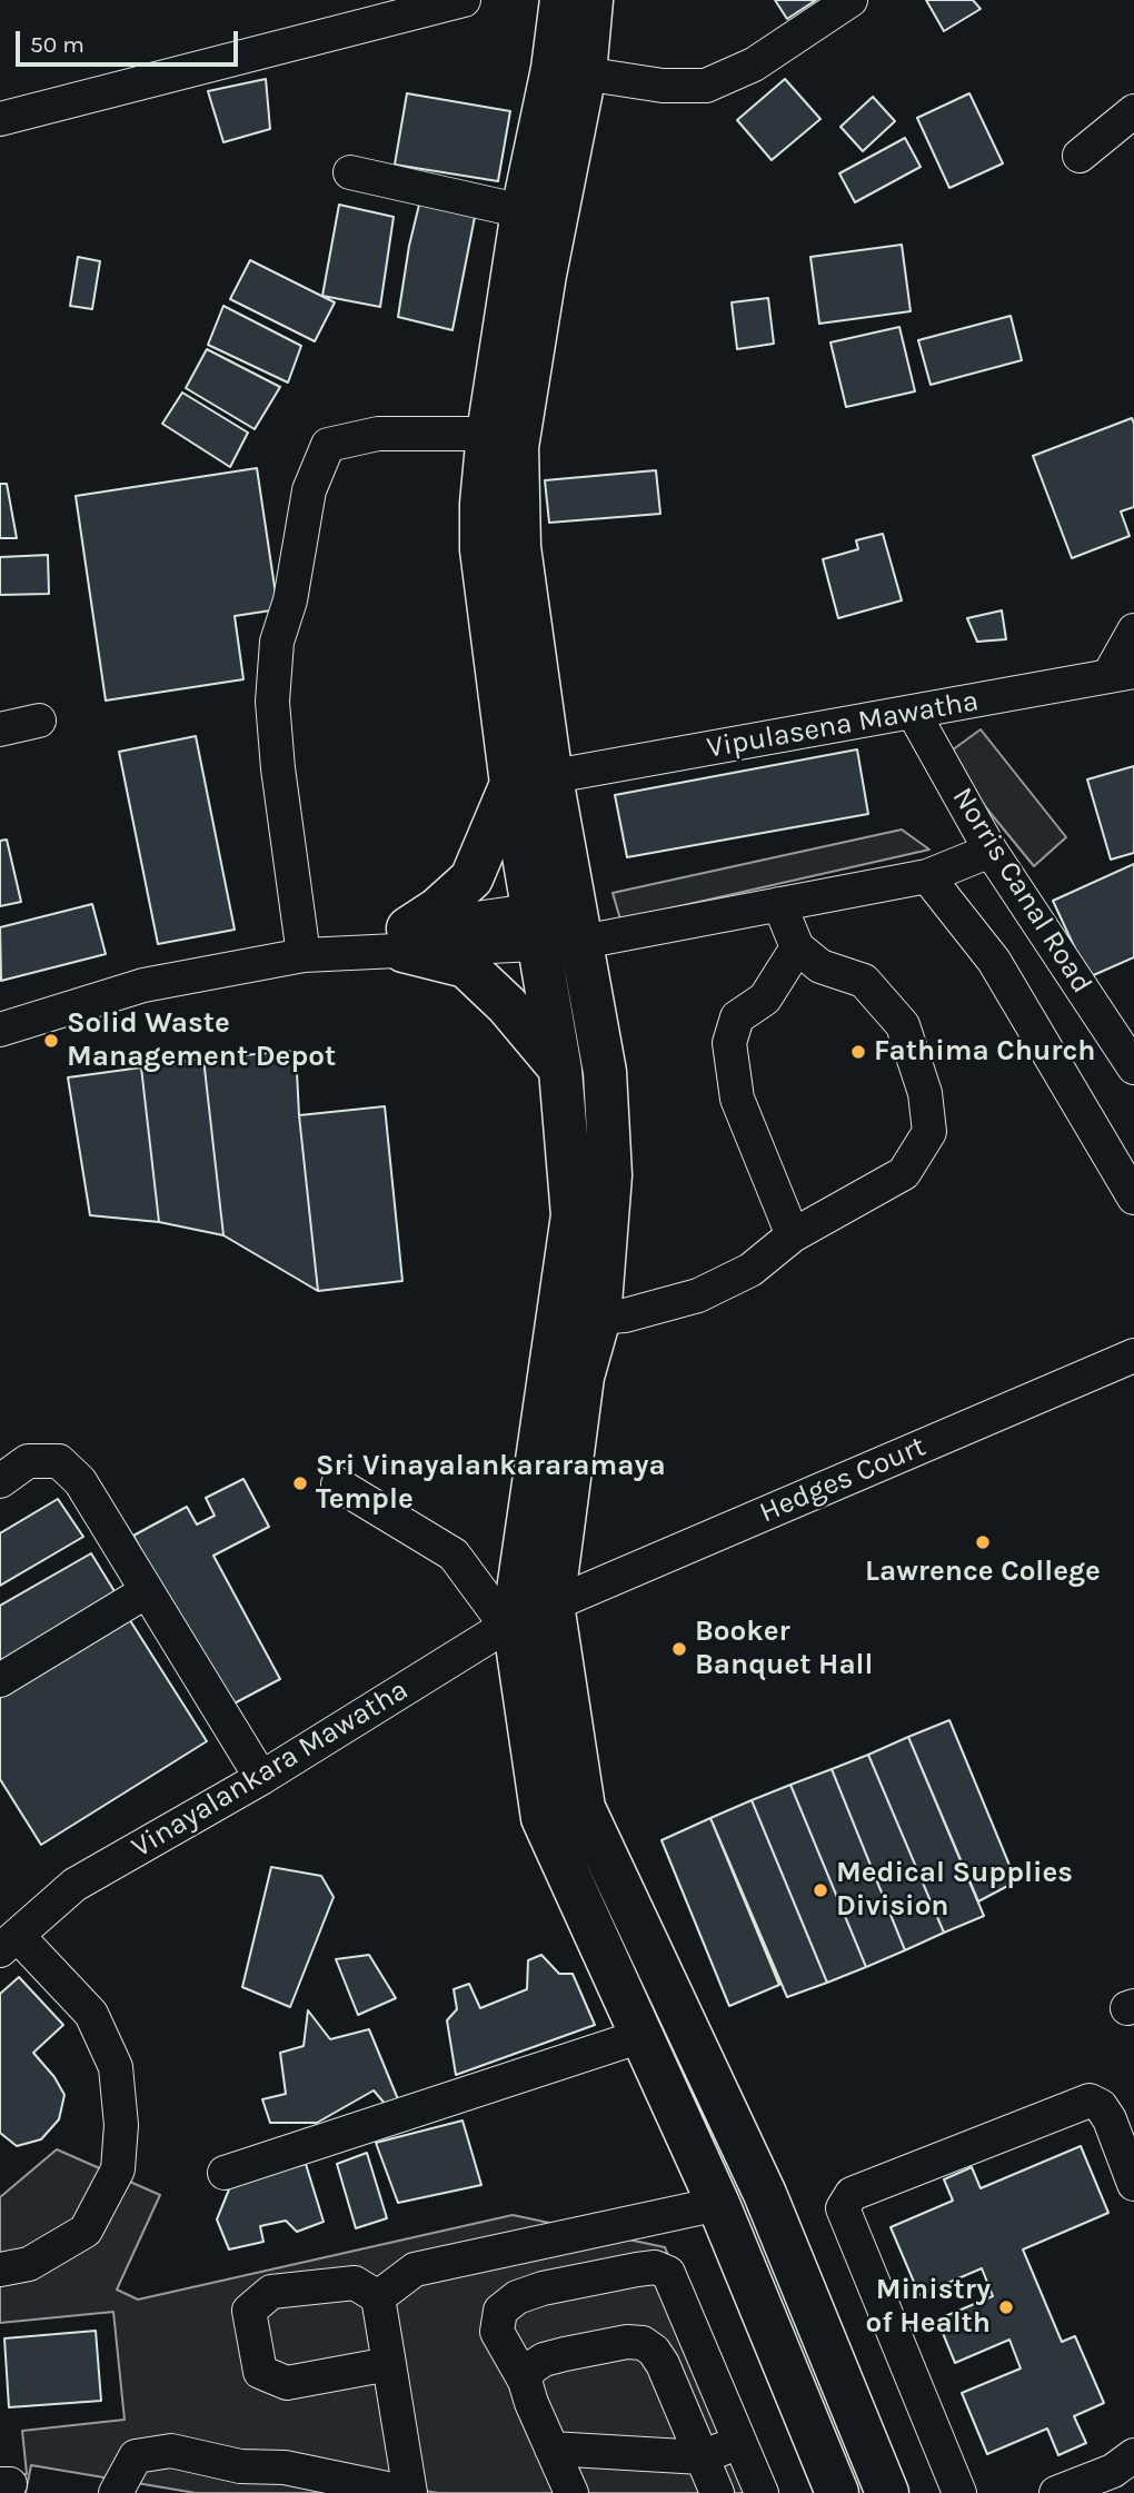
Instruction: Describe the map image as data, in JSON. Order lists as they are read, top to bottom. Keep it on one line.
{"streets":{"street":["Vipulasena Mawatha","Norris Canal Road","Hedges Court","Vinayalankara Mawatha"]},"crossings":[["Vipulasena Mawatha","Norris Canal Road"],["Hedges Court","Vinayalankara Mawatha"]],"places":["Solid Waste Management Depot","Fathima Church","Sri Vinayalankararamaya Temple","Lawrence College","Booker Banquet Hall","Medical Supplies Division","Ministry of Health"],"scale_bar":"50 m"}
